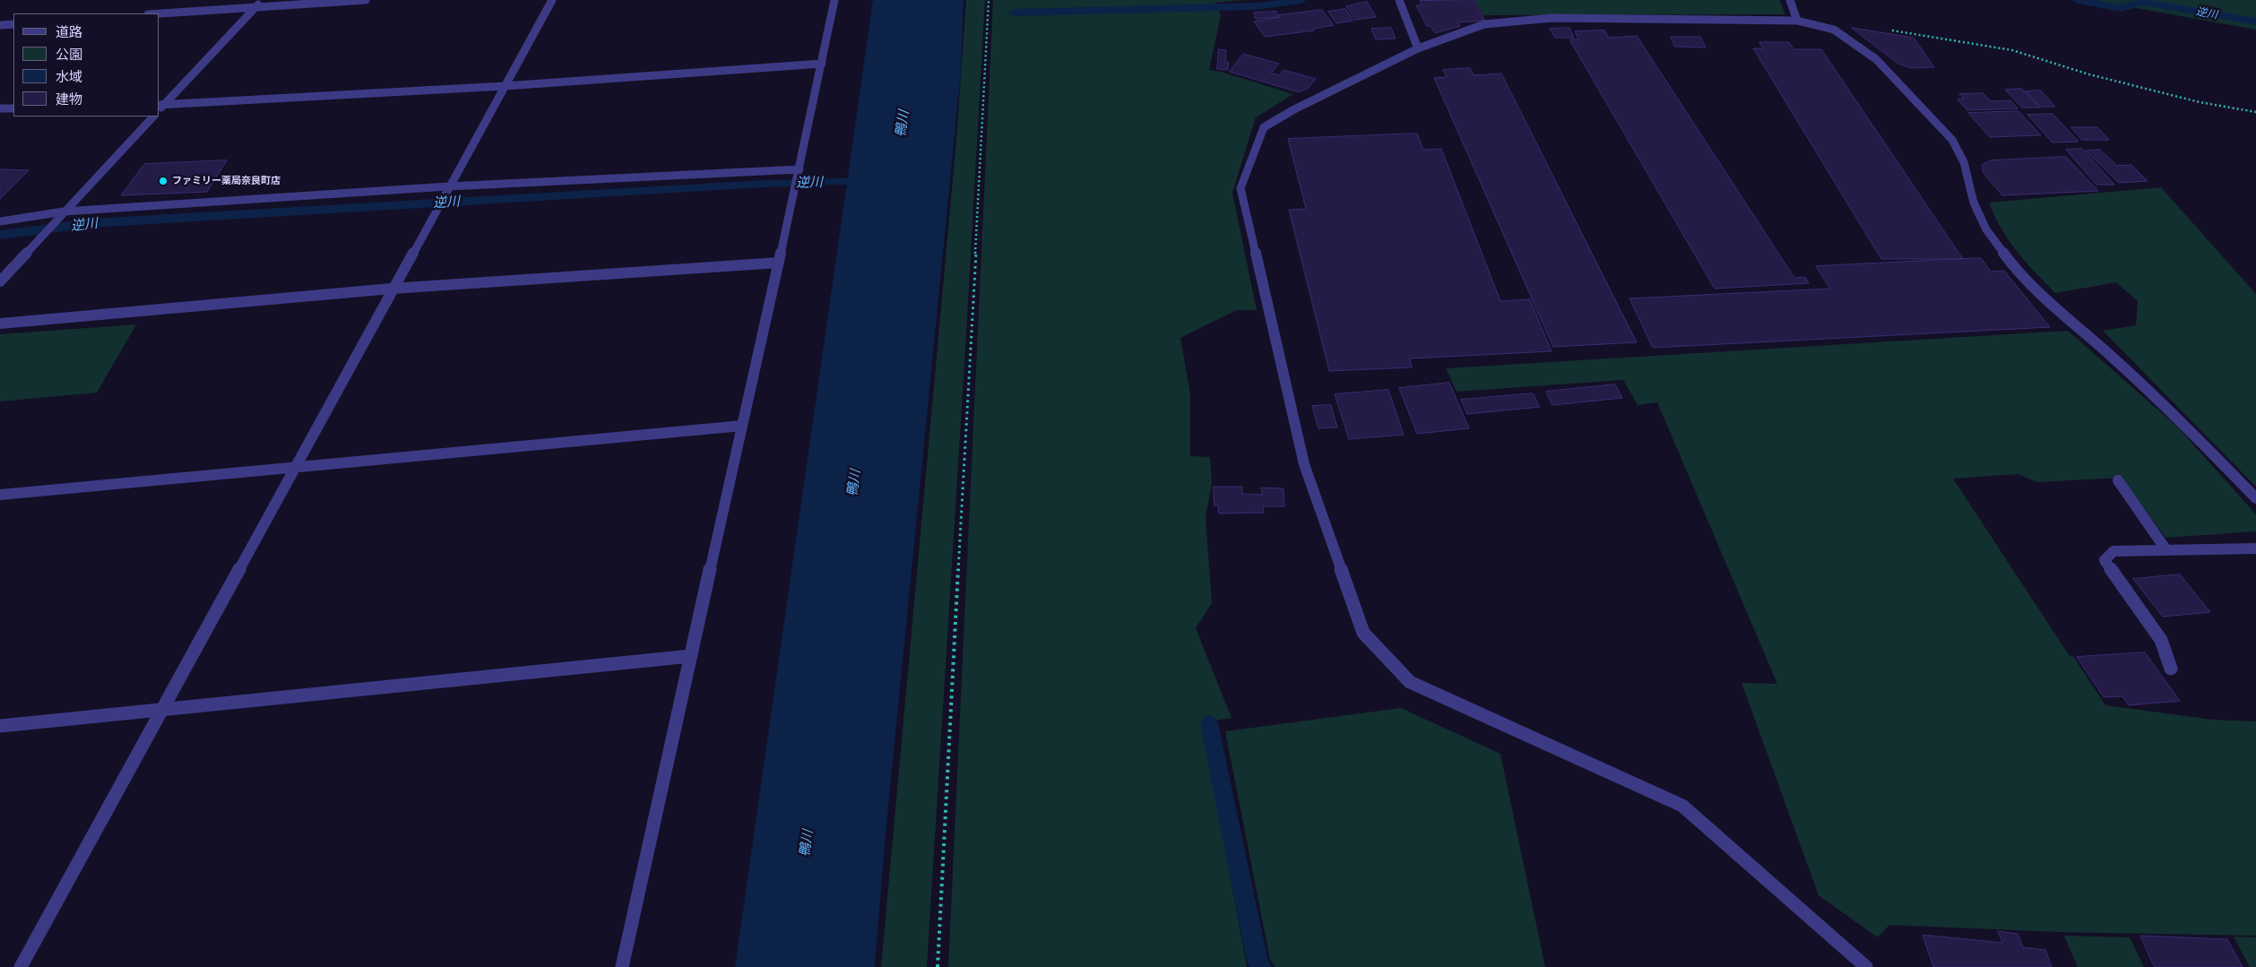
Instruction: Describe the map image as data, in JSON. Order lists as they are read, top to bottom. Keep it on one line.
{"water":["逆川","鴨川"],"places":["ファミリー薬局奈良町店"],"legend":["道路","公園","水域","建物"]}
